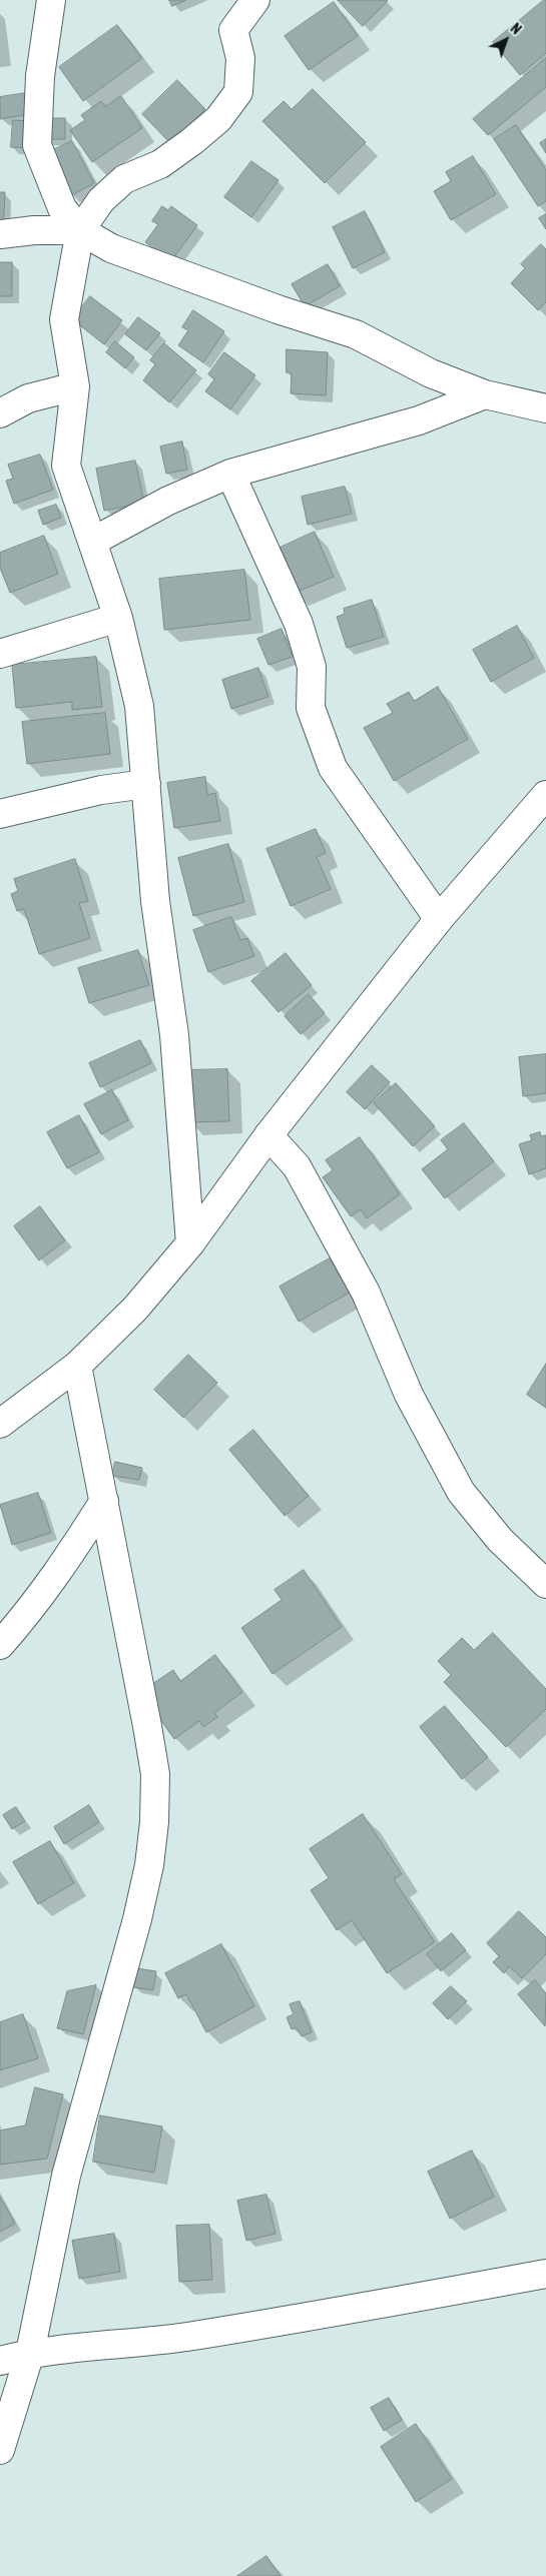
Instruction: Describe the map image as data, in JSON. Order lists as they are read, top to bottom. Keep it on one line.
{"north":"top right"}
